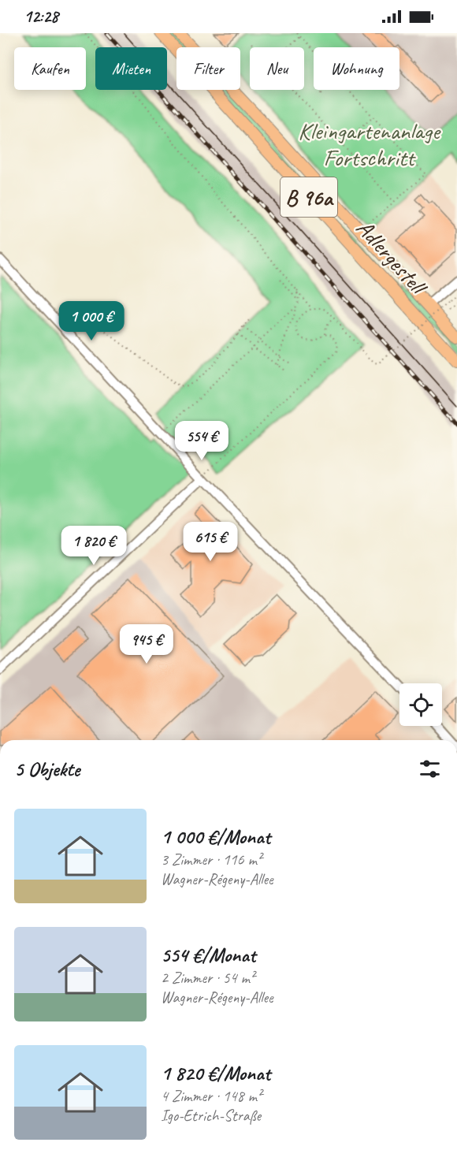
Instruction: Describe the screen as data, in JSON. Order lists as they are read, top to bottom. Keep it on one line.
{"streets":{"main road":["B 96a","Adlergestell"]},"parks":["Kleingartenanlage Fortschritt"],"page":{"status":"12:28","chip":["Kaufen","Mieten","Filter","Neu","Wohnung"],"price":["1 000 €","554 €","615 €","1 820 €","945 €"],"heading":"5 Objekte","list":[{"name":"1 000 €/Monat","note":"3 Zimmer · 116 m² · Wagner-Régeny-Allee"},{"name":"554 €/Monat","note":"2 Zimmer · 54 m² · Wagner-Régeny-Allee"},{"name":"1 820 €/Monat","note":"4 Zimmer · 148 m² · Igo-Etrich-Straße"}]}}
